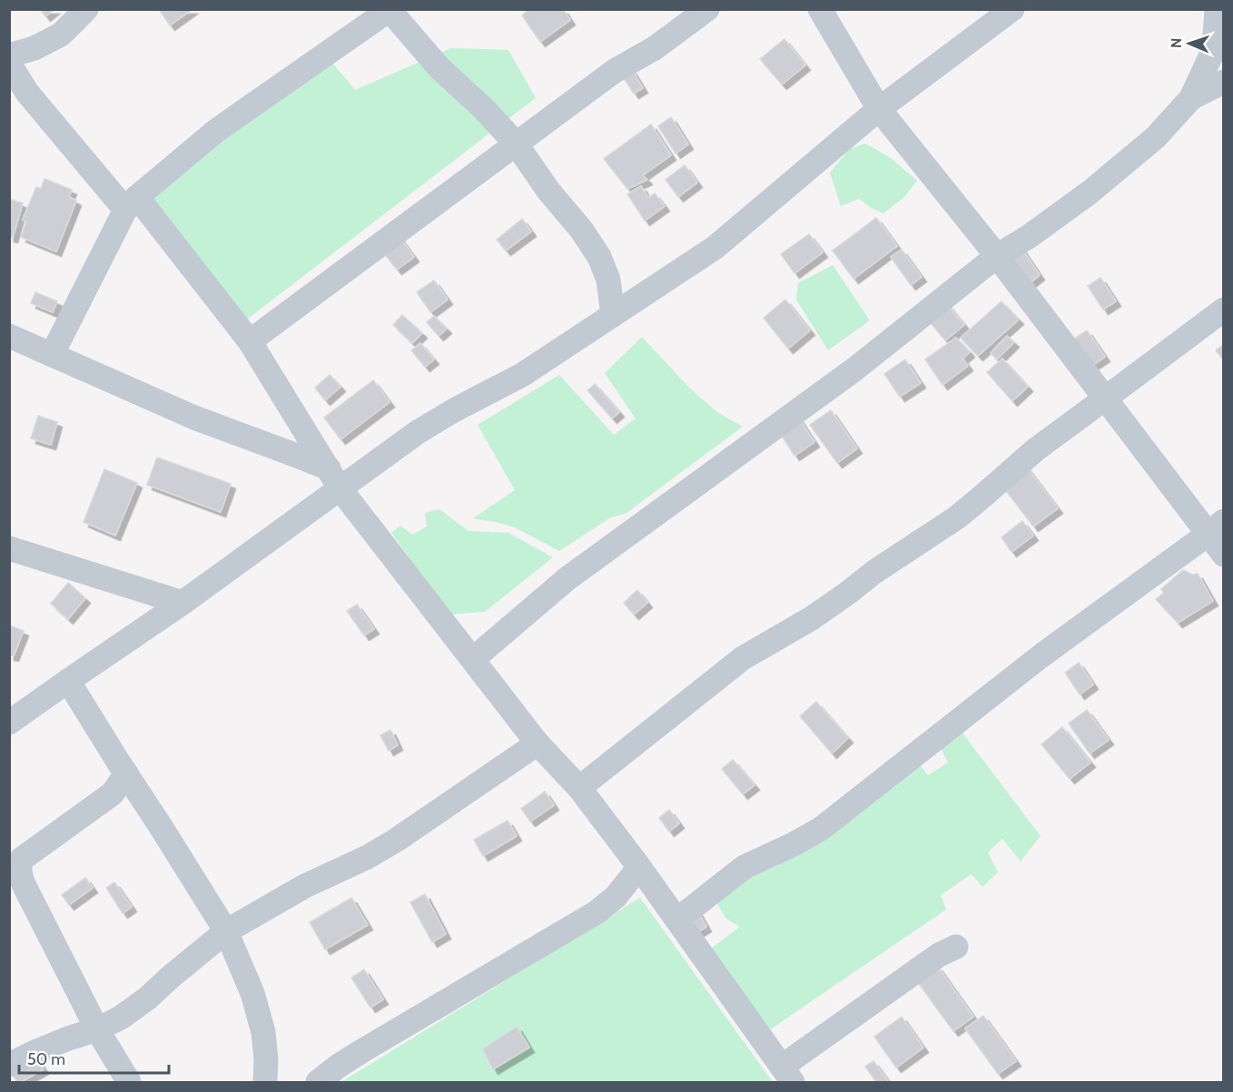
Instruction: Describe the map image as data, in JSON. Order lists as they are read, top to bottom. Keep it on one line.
{"scale_bar":"50 m","north":"left"}
